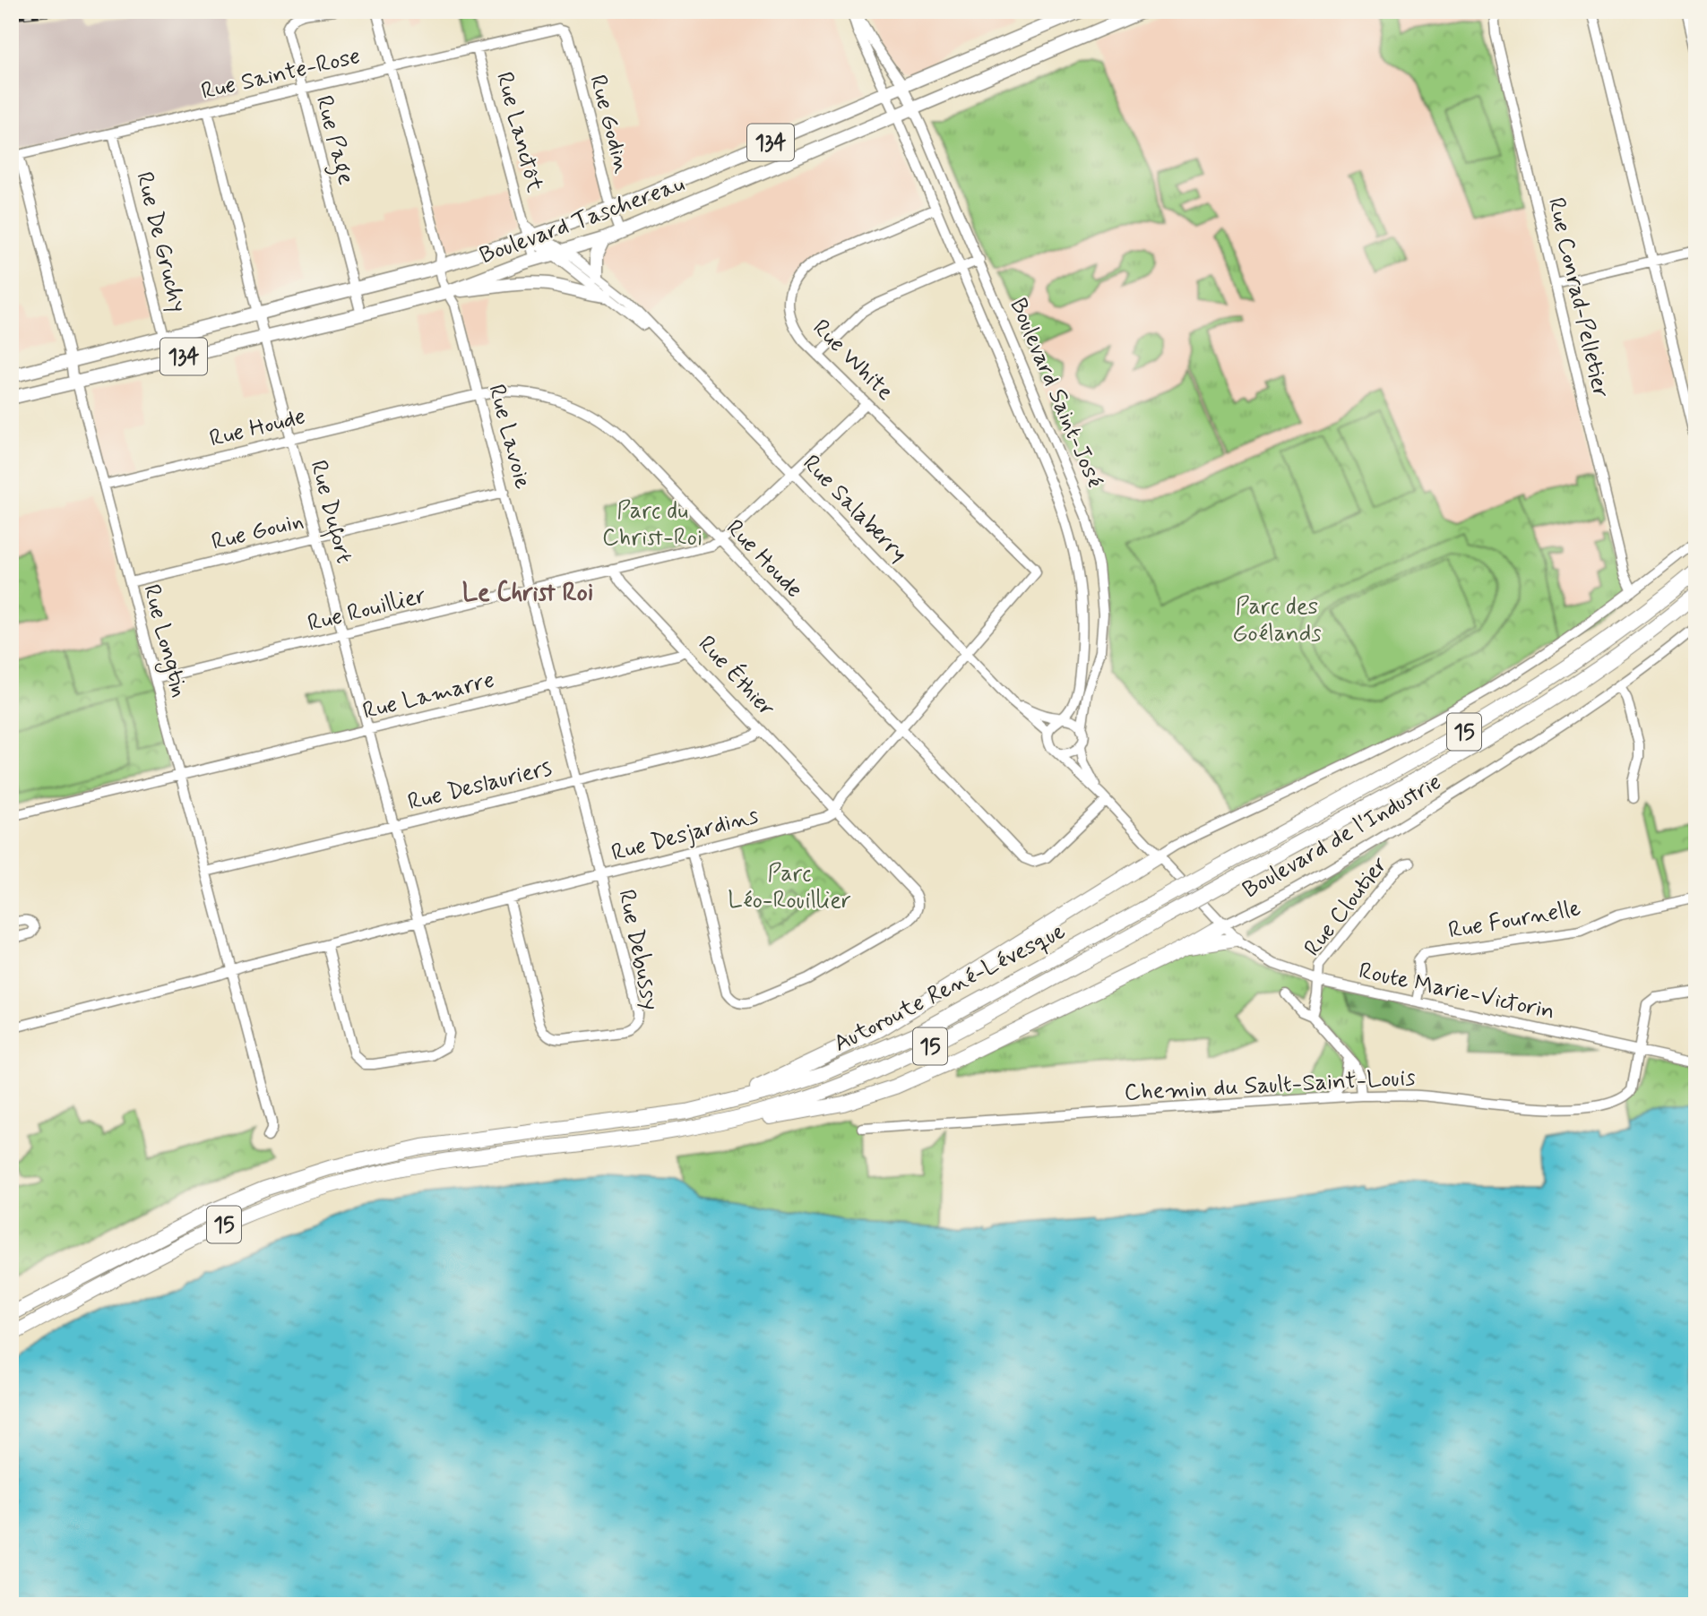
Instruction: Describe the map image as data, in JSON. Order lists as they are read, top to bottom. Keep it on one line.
{"streets":{"highway":["15","Autoroute René-Lévesque"],"main road":["134","Boulevard Taschereau"],"street":["Rue Sainte-Rose","Rue Godin","Rue Lanctôt","Rue Page","Rue De Gruchy","Rue Conrad-Pelletier","Rue White","Boulevard Saint-José","Rue Houde","Rue Lavoie","Rue Salaberry","Rue Dufort","Rue Gouin","Rue Rouillier","Rue Longtin","Rue Éthier","Rue Lamarre","Rue Deslauriers","Rue Desjardins","Boulevard de l'Industrie","Rue Cloutier","Rue Fournelle","Rue Debussy","Route Marie-Victorin","Chemin du Sault-Saint-Louis"]},"crossings":[["Rue Sainte-Rose","Rue Godin"],["Rue Sainte-Rose","Rue Lanctôt"],["Rue Sainte-Rose","Rue Page"],["Rue Sainte-Rose","Rue De Gruchy"],["Rue Sainte-Rose","Rue Lavoie"],["Rue Sainte-Rose","Rue Dufort"],["Rue Sainte-Rose","Rue Longtin"],["Rue Godin","Boulevard Taschereau"],["Rue Lanctôt","Boulevard Taschereau"],["Rue Lanctôt","Rue Salaberry"],["Rue Page","Boulevard Taschereau"],["Boulevard Taschereau","Rue De Gruchy"],["Boulevard Taschereau","Boulevard Saint-José"],["Boulevard Taschereau","Rue Lavoie"],["Boulevard Taschereau","Rue Salaberry"],["Boulevard Taschereau","Rue Dufort"],["Boulevard Taschereau","Rue Longtin"],["Rue White","Boulevard Saint-José"],["Rue White","Rue Rouillier"],["Rue White","Rue Desjardins"],["Boulevard Saint-José","Rue Salaberry"],["Rue Houde","Rue Lavoie"],["Rue Houde","Rue Dufort"],["Rue Houde","Rue Rouillier"],["Rue Houde","Rue Longtin"],["Rue Houde","Rue Desjardins"],["Rue Lavoie","Rue Gouin"],["Rue Lavoie","Rue Rouillier"],["Rue Lavoie","Rue Lamarre"],["Rue Lavoie","Rue Deslauriers"],["Rue Lavoie","Rue Desjardins"],["Rue Lavoie","Rue Debussy"],["Rue Salaberry","Rue Rouillier"],["Rue Salaberry","Rue Desjardins"],["Rue Dufort","Rue Gouin"],["Rue Dufort","Rue Rouillier"],["Rue Dufort","Rue Lamarre"],["Rue Dufort","Rue Deslauriers"],["Rue Dufort","Rue Desjardins"],["Rue Gouin","Rue Longtin"],["Rue Rouillier","Rue Longtin"],["Rue Rouillier","Rue Éthier"],["Rue Longtin","Rue Lamarre"],["Rue Longtin","Rue Deslauriers"],["Rue Longtin","Rue Desjardins"],["Rue Éthier","Rue Lamarre"],["Rue Éthier","Rue Deslauriers"],["Rue Éthier","Rue Desjardins"],["Rue Desjardins","Rue Debussy"],["Boulevard de l'Industrie","Route Marie-Victorin"],["Rue Cloutier","Route Marie-Victorin"],["Rue Fournelle","Route Marie-Victorin"],["Route Marie-Victorin","Chemin du Sault-Saint-Louis"]],"districts":["Le Christ Roi"],"parks":["Parc du Christ-Roi","Parc des Goélands","Parc Léo-Rouillier"]}
